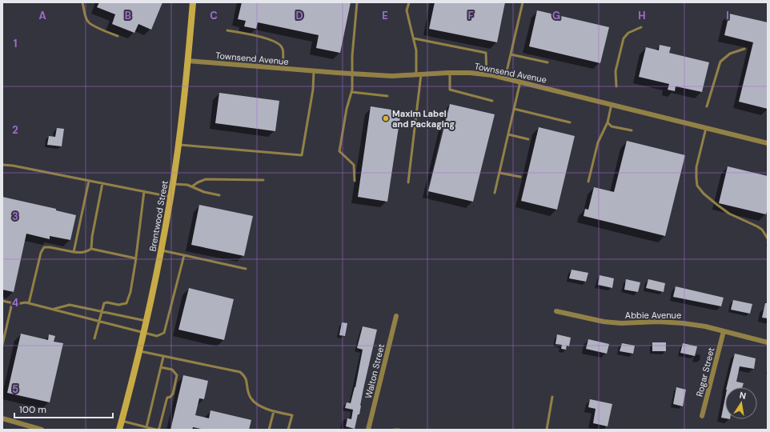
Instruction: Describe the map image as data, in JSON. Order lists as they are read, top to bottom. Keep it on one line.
{"streets":{"main road":["Brentwood Street"],"street":["Townsend Avenue","Abbie Avenue","Walton Street","Rogar Street"]},"crossings":[["Townsend Avenue","Brentwood Street"],["Abbie Avenue","Rogar Street"]],"places":["Maxim Label and Packaging"],"scale_bar":"100 m","north":"top","grid":{"columns":["A","B","C","D","E","F","G","H","I"],"rows":["1","2","3","4","5"]}}
